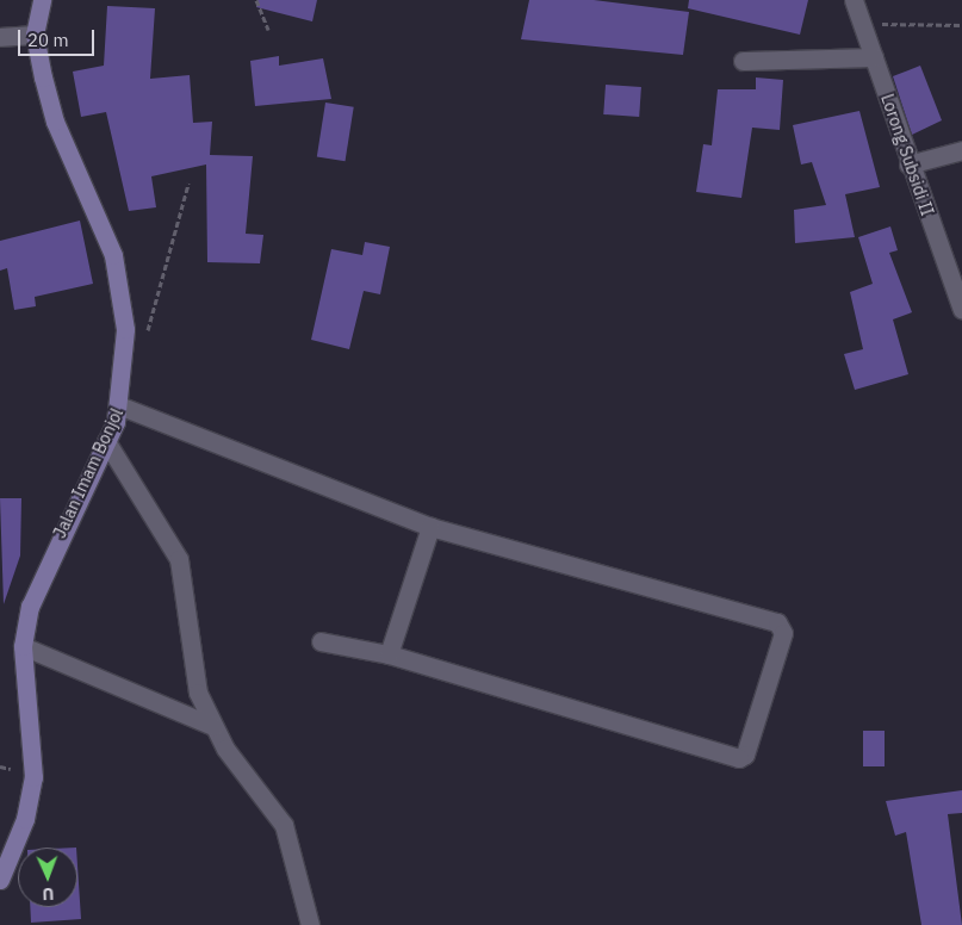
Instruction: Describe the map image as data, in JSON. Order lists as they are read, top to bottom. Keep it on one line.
{"streets":{"main road":["Jalan Imam Bonjol"],"street":["Lorong Subsidi II"]},"scale_bar":"20 m","north":"bottom"}
